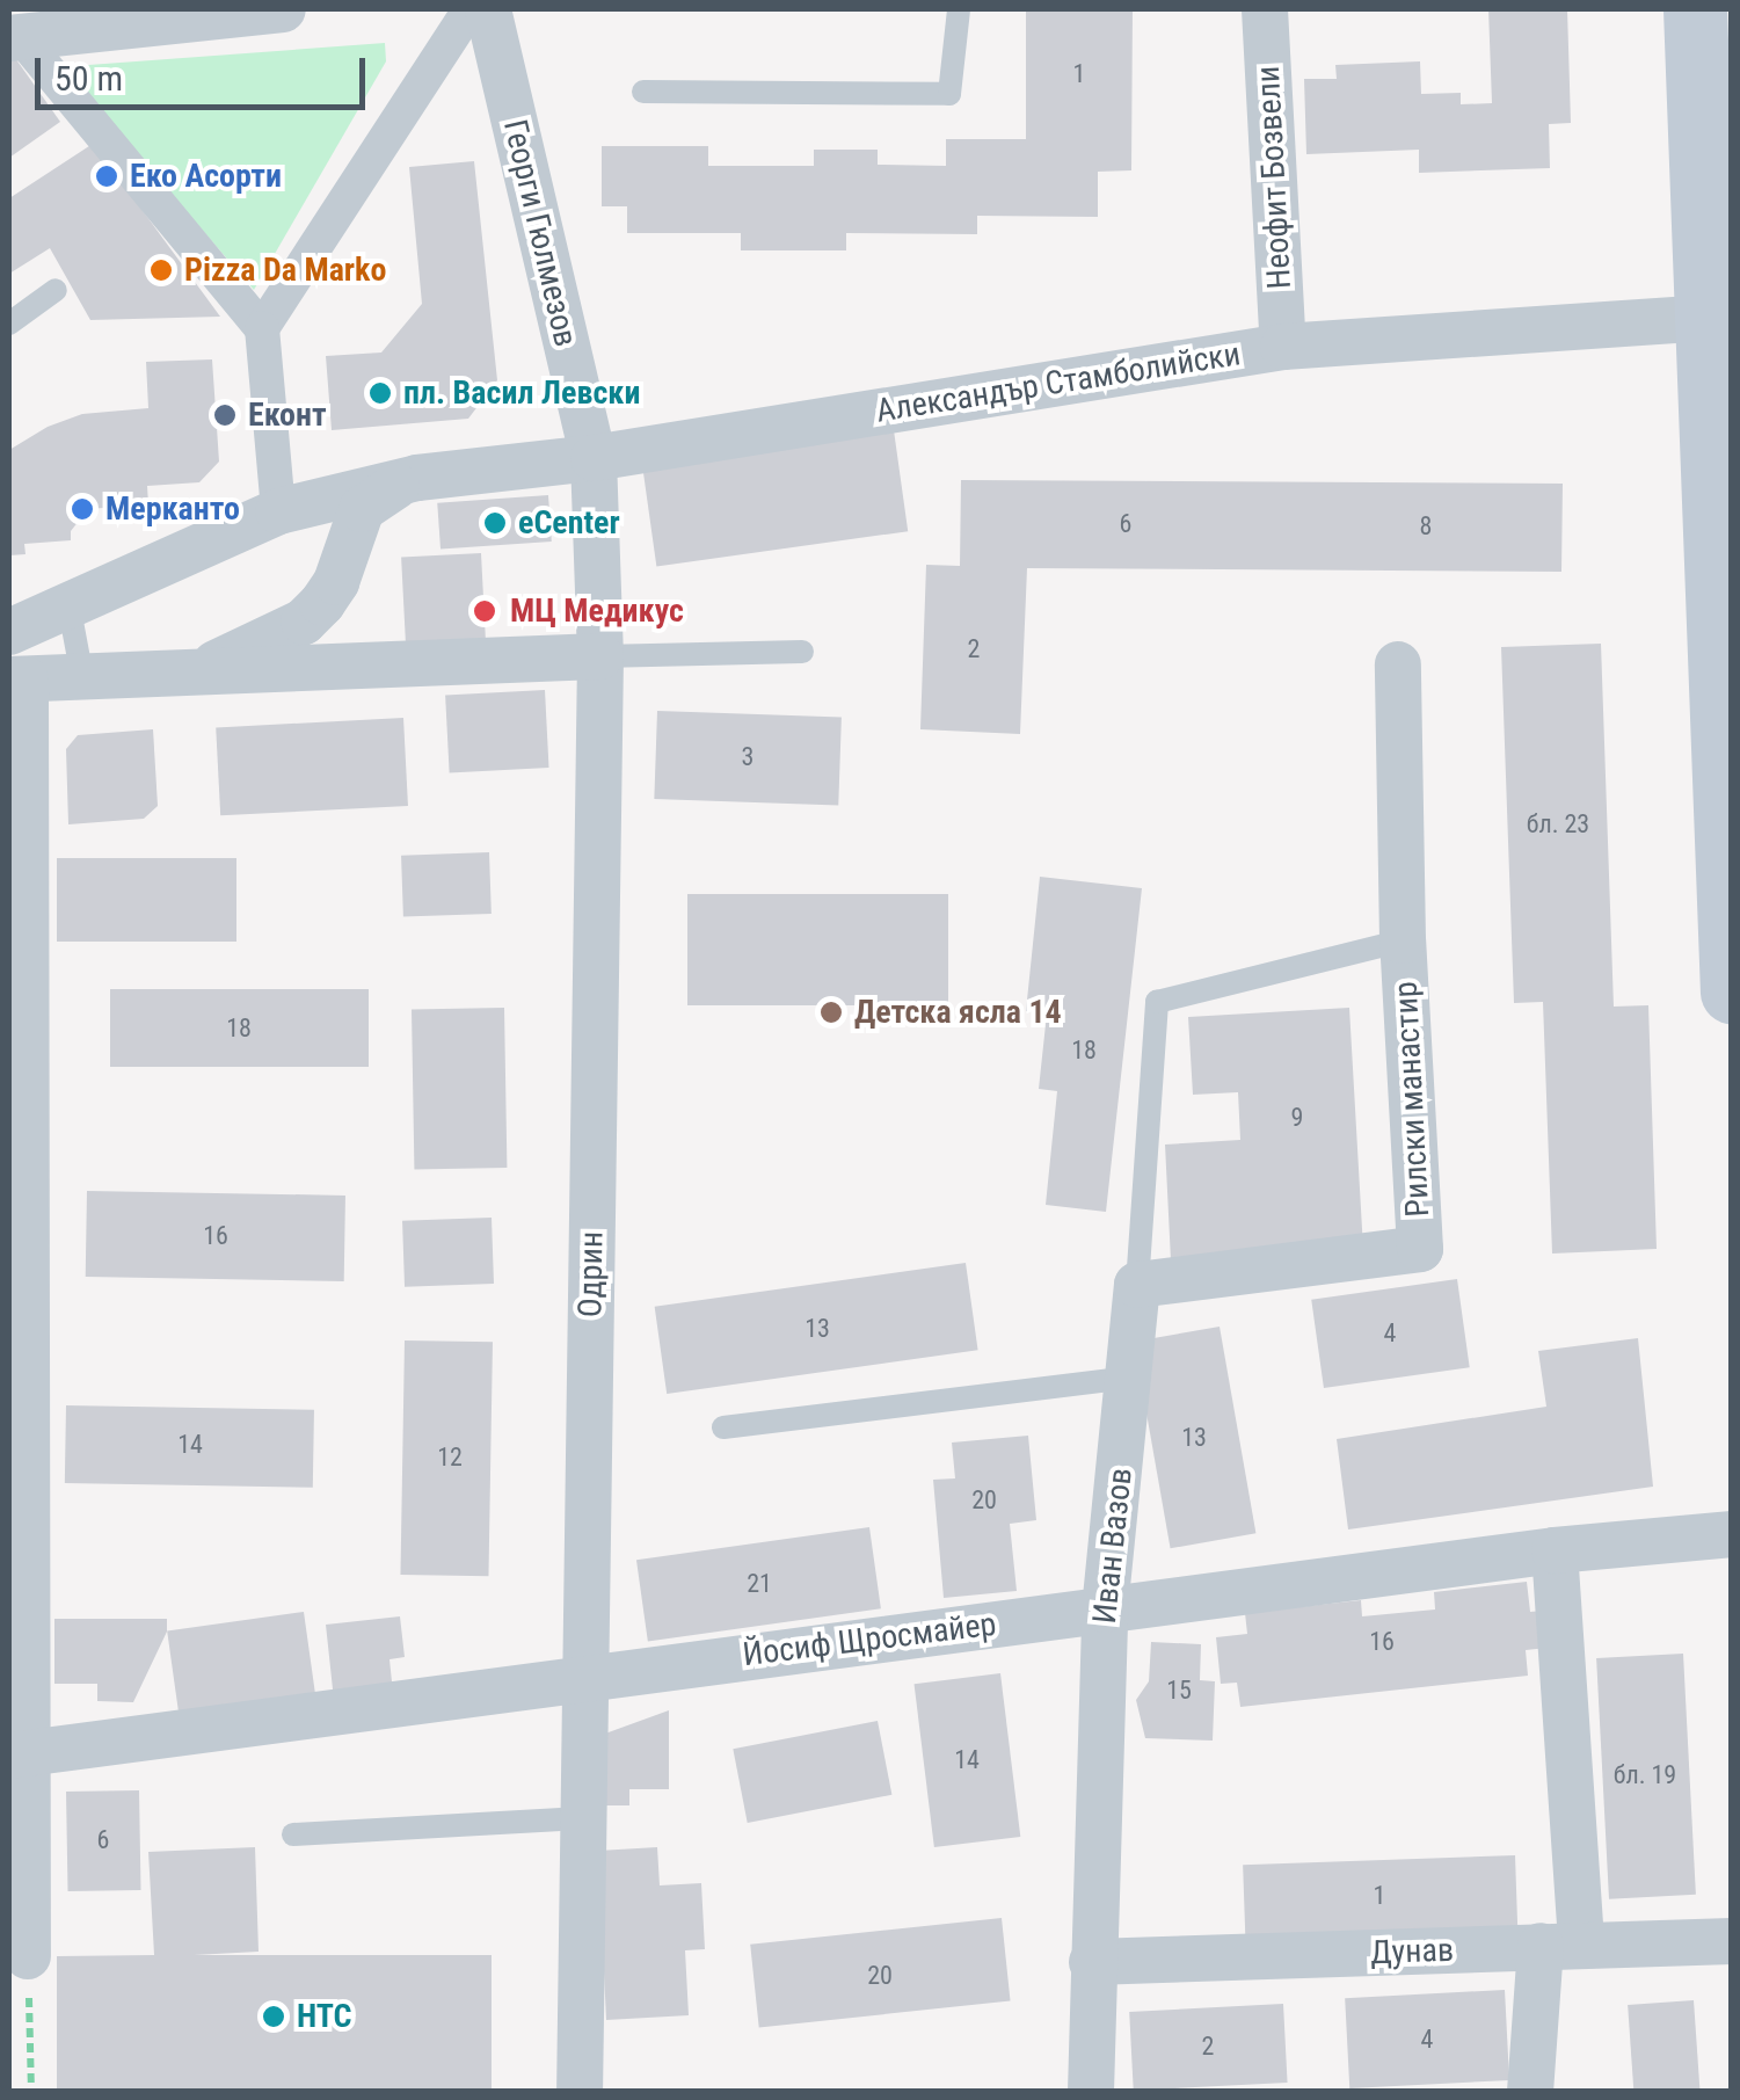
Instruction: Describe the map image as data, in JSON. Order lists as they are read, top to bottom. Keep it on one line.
{"streets":{"street":["Неофит Бозвели","Георги Гюлмезов","Александър Стамболийски","Рилски манастир","Одрин","Иван Вазов","Йосиф Щросмайер","Дунав"]},"crossings":[["Неофит Бозвели","Александър Стамболийски"],["Георги Гюлмезов","Александър Стамболийски"],["Георги Гюлмезов","Одрин"],["Александър Стамболийски","Одрин"],["Рилски манастир","Иван Вазов"],["Одрин","Йосиф Щросмайер"],["Иван Вазов","Йосиф Щросмайер"],["Иван Вазов","Дунав"]],"places":["Еко Асорти","Pizza Da Marko","пл. Васил Левски","Еконт","Мерканто","eCenter","МЦ Медикус","Детска ясла 14","НТС"],"house_numbers":["1","6","8","2","3","бл. 23","18","18","9","16","13","4","13","14","12","20","21","16","15","14","бл. 19","6","1","20","4","2"],"scale_bar":"50 m"}
